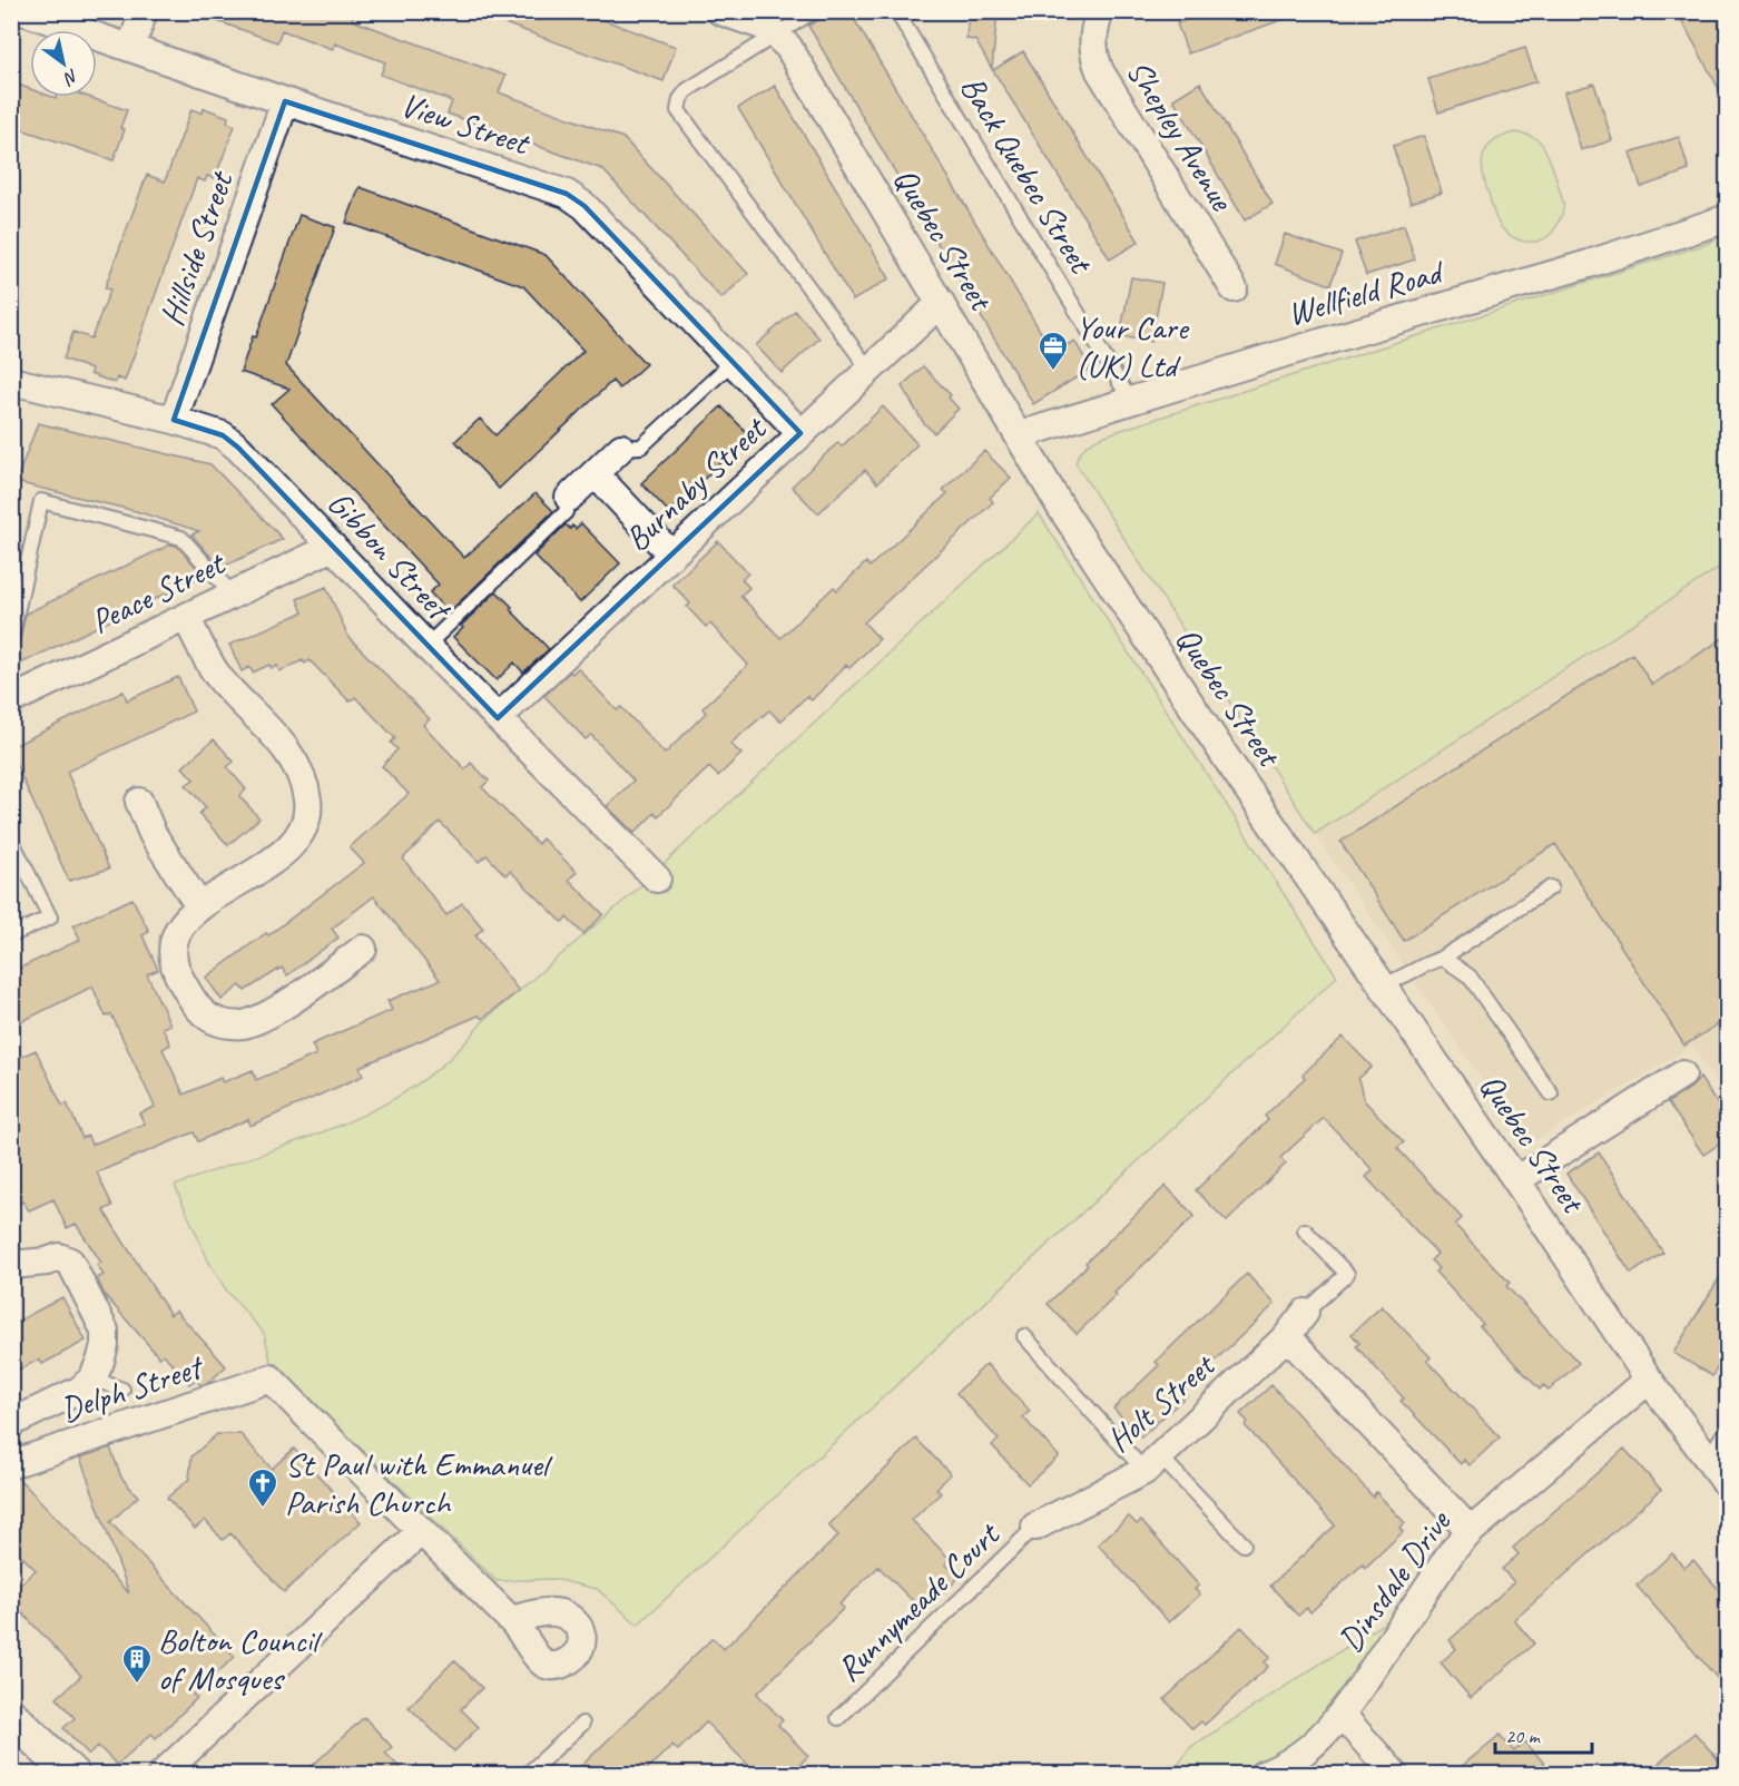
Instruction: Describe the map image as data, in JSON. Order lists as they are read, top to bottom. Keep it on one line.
{"streets":{"street":["View Street","Shepley Avenue","Quebec Street","Hillside Street","Wellfield Road","Burnaby Street","Gibbon Street","Peace Street","Delph Street","Holt Street","Dinsdale Drive"],"lane":["Back Quebec Street","Runnymeade Court"]},"crossings":[["View Street","Hillside Street"],["View Street","Burnaby Street"],["Back Quebec Street","Wellfield Road"],["Quebec Street","Wellfield Road"],["Quebec Street","Burnaby Street"],["Quebec Street","Dinsdale Drive"],["Hillside Street","Gibbon Street"],["Burnaby Street","Gibbon Street"],["Gibbon Street","Peace Street"],["Holt Street","Runnymeade Court"]],"places":{"office":["Your Care (UK) Ltd"],"church":["St Paul with Emmanuel Parish Church"],"building":["Bolton Council of Mosques"]},"scale_bar":"20 m","north":"bottom right"}
